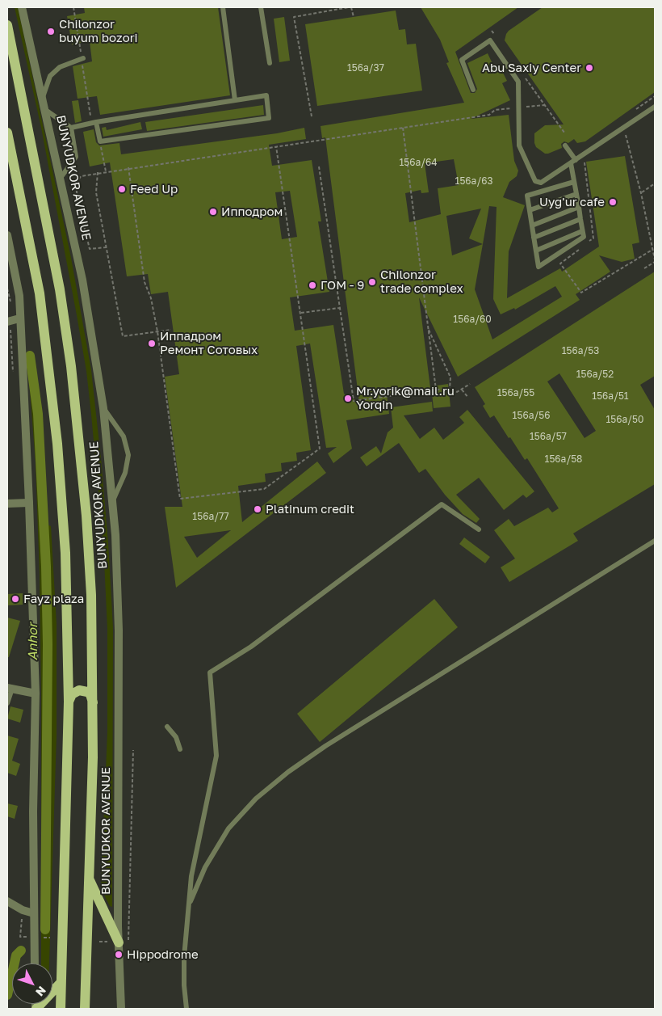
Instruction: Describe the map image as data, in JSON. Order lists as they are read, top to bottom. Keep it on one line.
{"streets":{"main road":["BUNYUDKOR AVENUE"]},"water":["Anhor"],"places":["Chilonzor buyum bozori","Abu Saxiy Center","Feed Up","Uyg'ur cafe","Ипподром","Chilonzor trade complex","ГОМ - 9","Иппадром Ремонт Сотовых","Mr.yorik@mail.ru Yorqin","Platinum credit","Fayz plaza","Hippodrome"],"house_numbers":["156a/37","156a/64","156a/63","156a/60","156a/53","156a/52","156a/55","156a/51","156a/56","156a/50","156a/57","156a/58","156a/77"],"north":"bottom right"}
